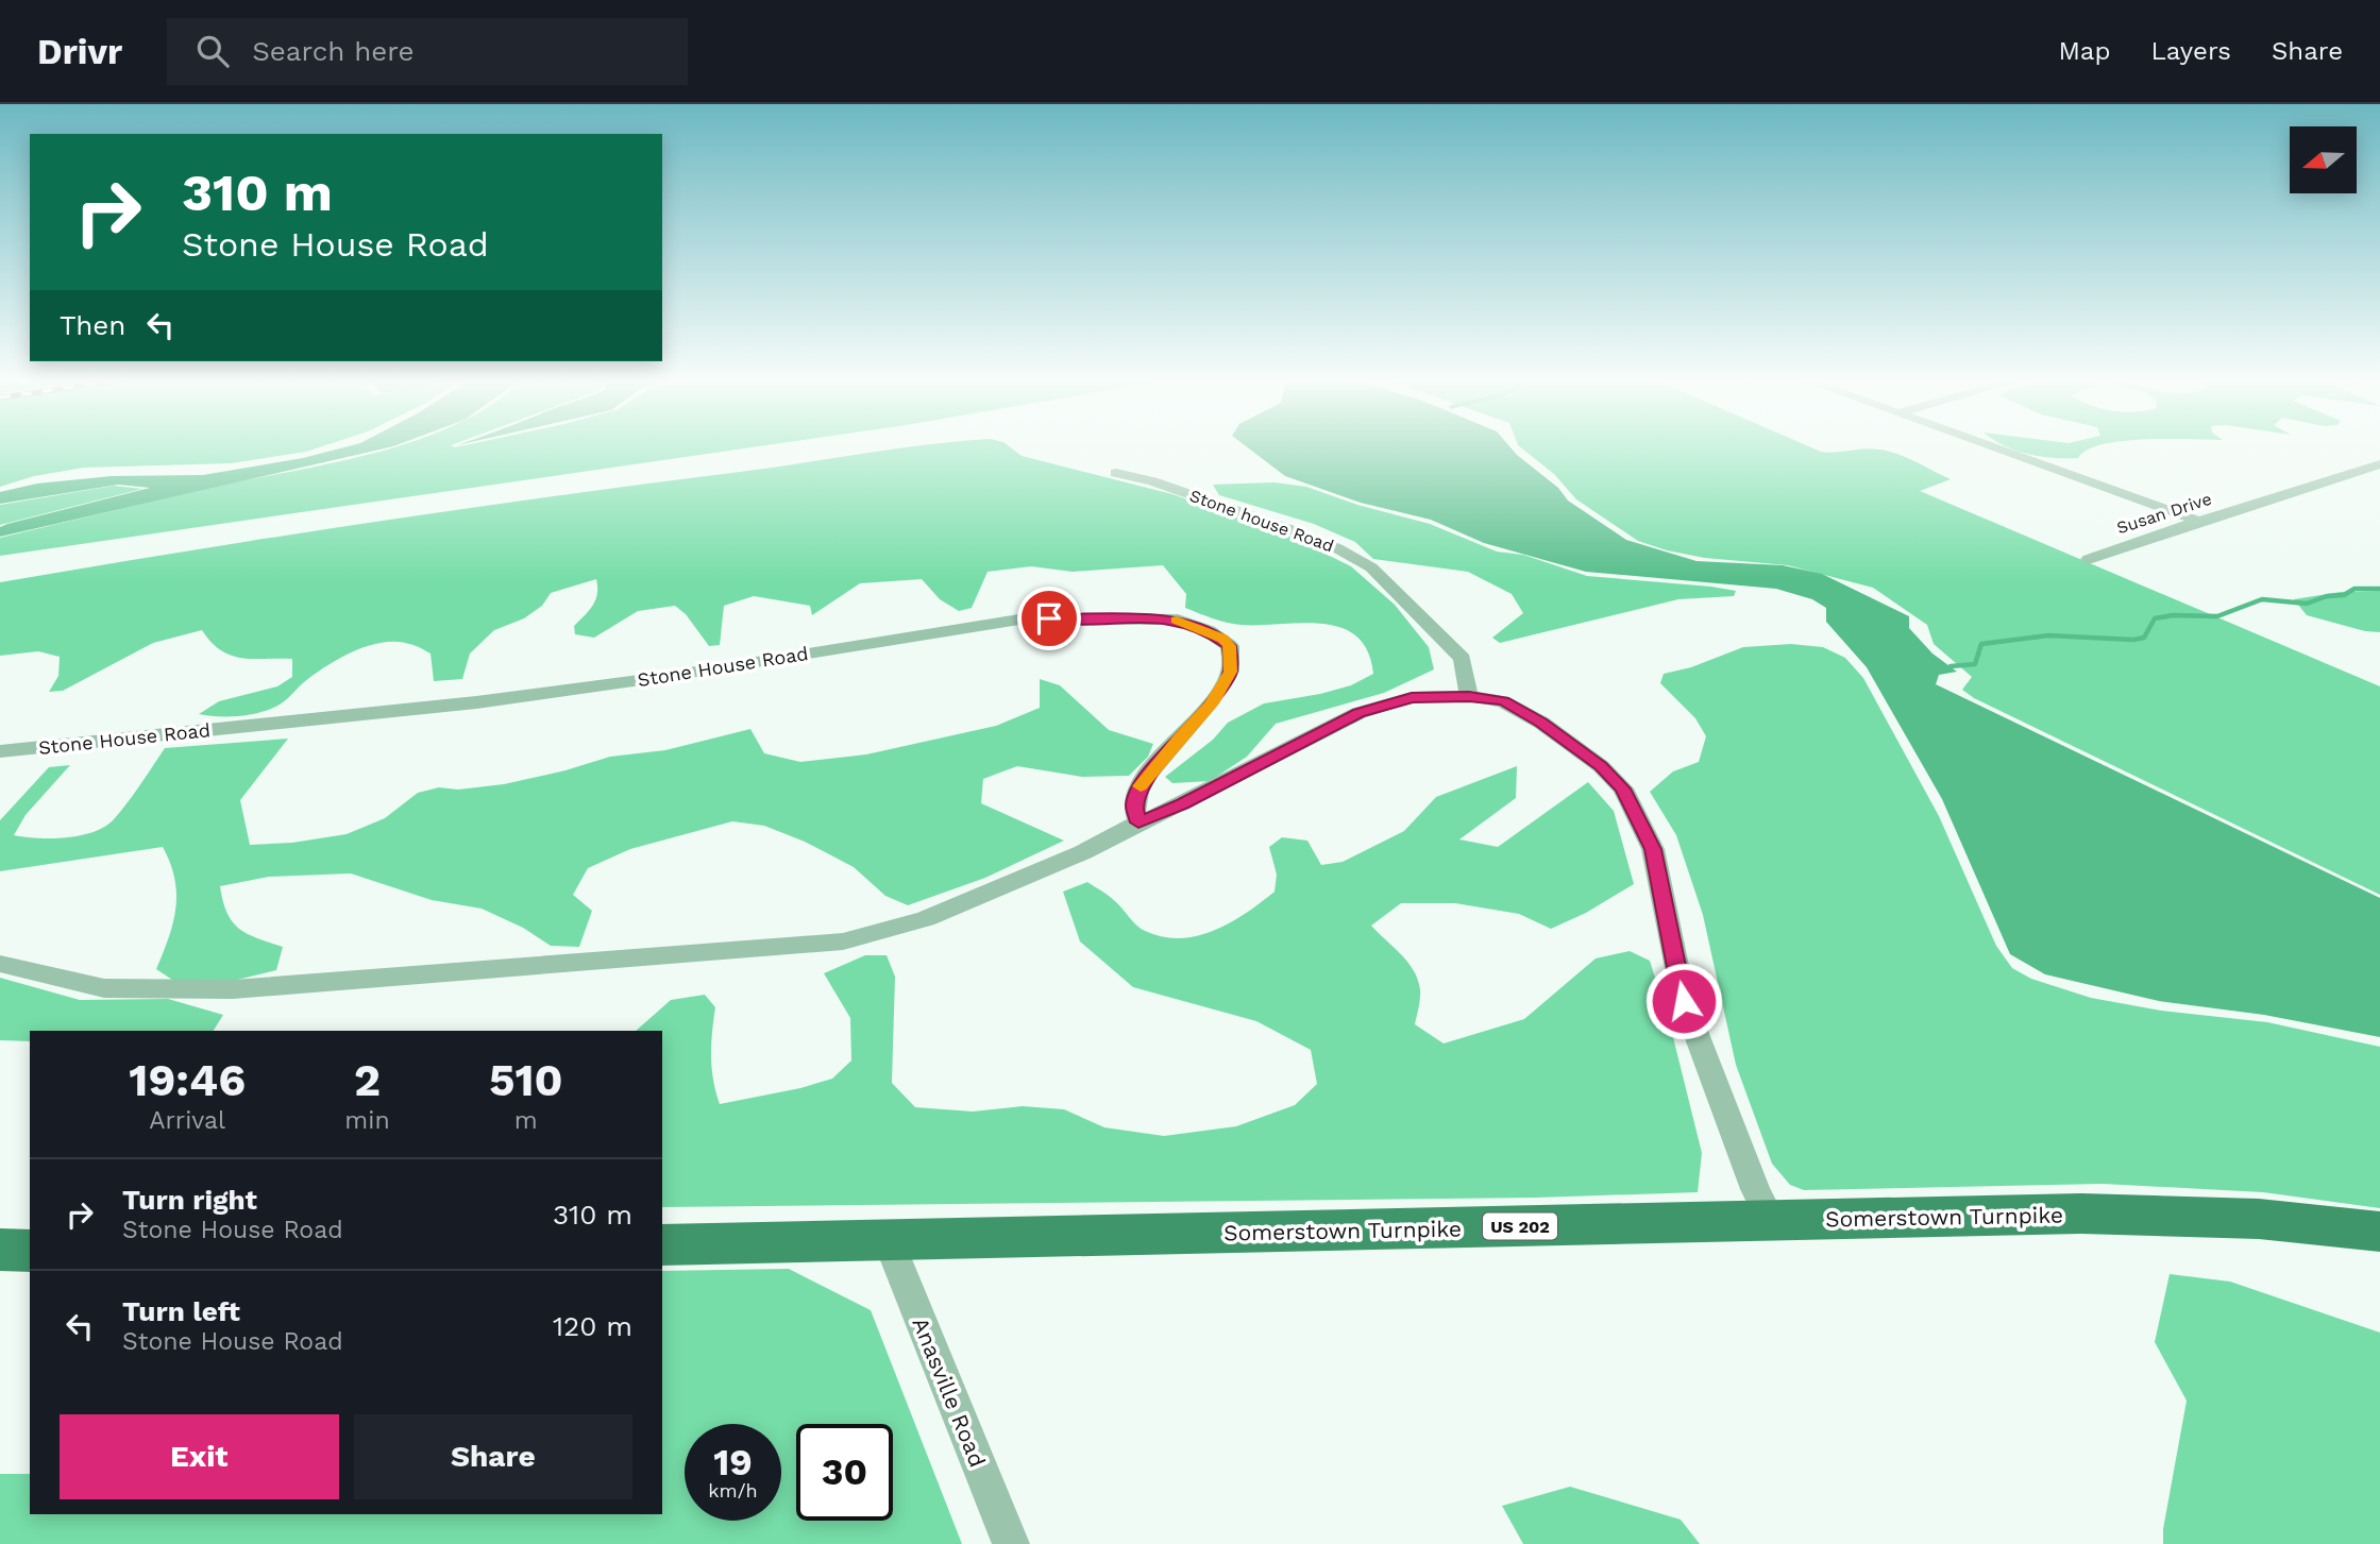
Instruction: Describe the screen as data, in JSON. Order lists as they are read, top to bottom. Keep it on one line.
{"streets":{"main road":["Somerstown Turnpike","US 202"],"street":["Susan Drive","Stone house Road","Stone House Road","Anasville Road"]},"crossings":[["Somerstown Turnpike","Anasville Road"]],"north":"left","page":{"header":"Drivr","search":"Search here","nav":["Map","Layers","Share"],"turn":["310 m","Stone House Road"],"then":"Then","eta":["19:46","Arrival","2","min","510","m"],"list":[{"name":"Turn right","note":"Stone House Road","value":"310 m"},{"name":"Turn left","note":"Stone House Road","value":"120 m"}],"buttons":["Exit","Share"],"speed":"19 km/h","limit":"30"}}
